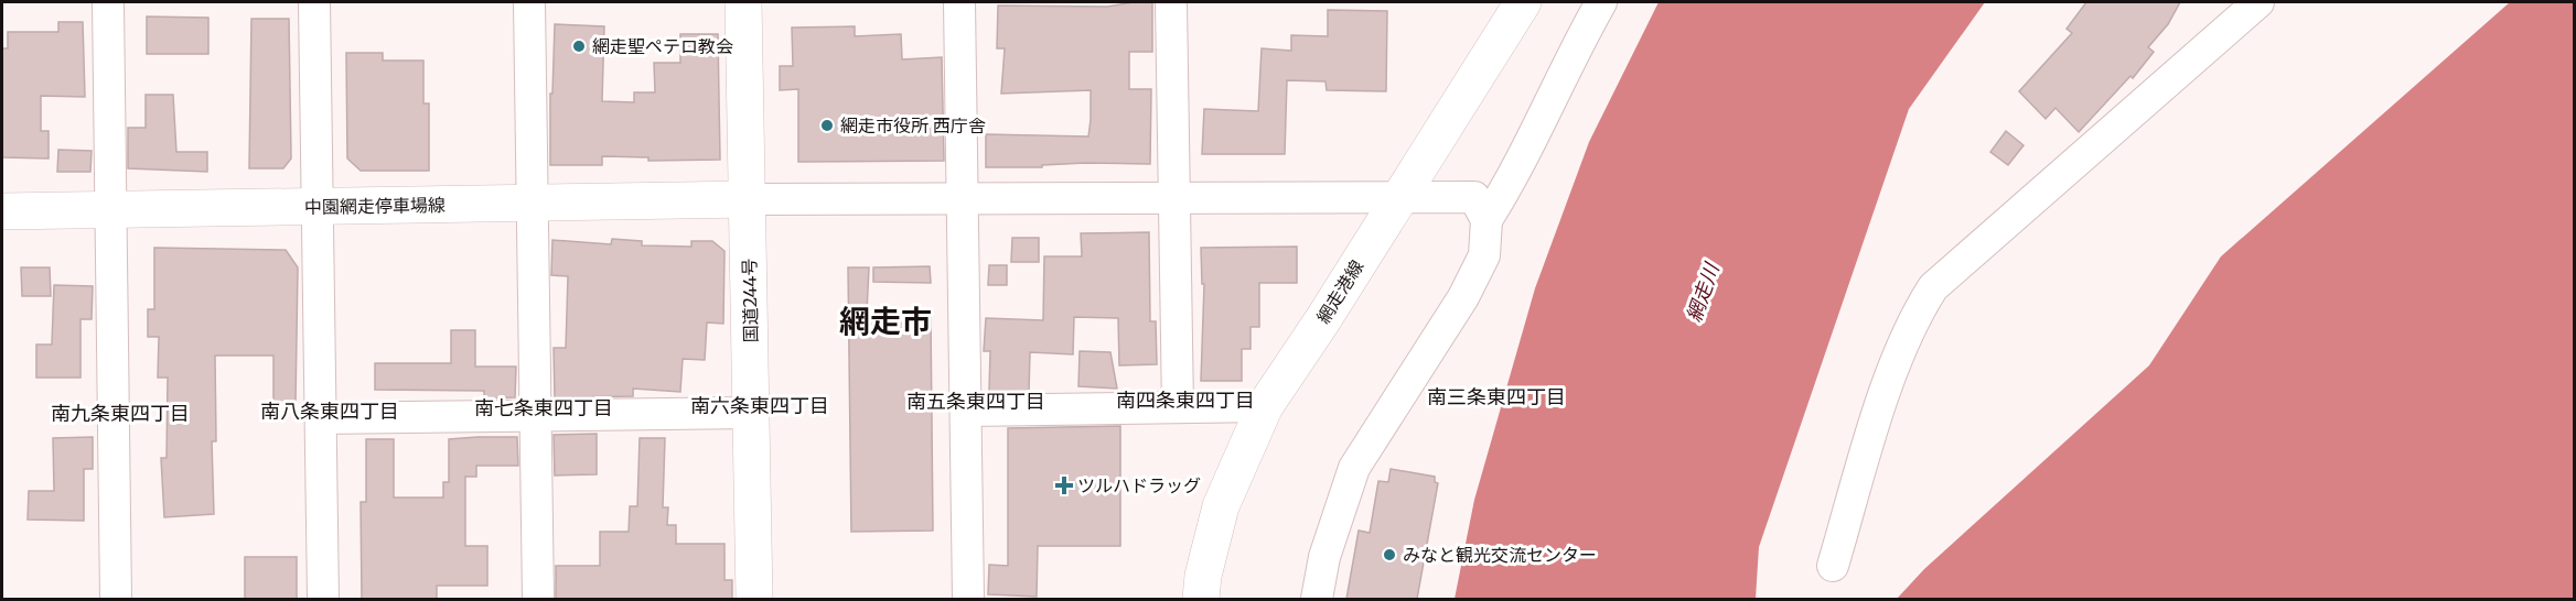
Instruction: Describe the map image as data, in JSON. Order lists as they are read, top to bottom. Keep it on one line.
{"streets":{"main road":["中園網走停車場線","網走港線","国道244号"]},"crossings":[["中園網走停車場線","国道244号"]],"districts":["網走市","南三条東四丁目","南四条東四丁目","南五条東四丁目","南六条東四丁目","南七条東四丁目","南八条東四丁目","南九条東四丁目"],"water":["網走川"],"places":{"other":["網走聖ペテロ教会","網走市役所 西庁舎","みなと観光交流センター"],"health":["ツルハドラッグ"]}}
